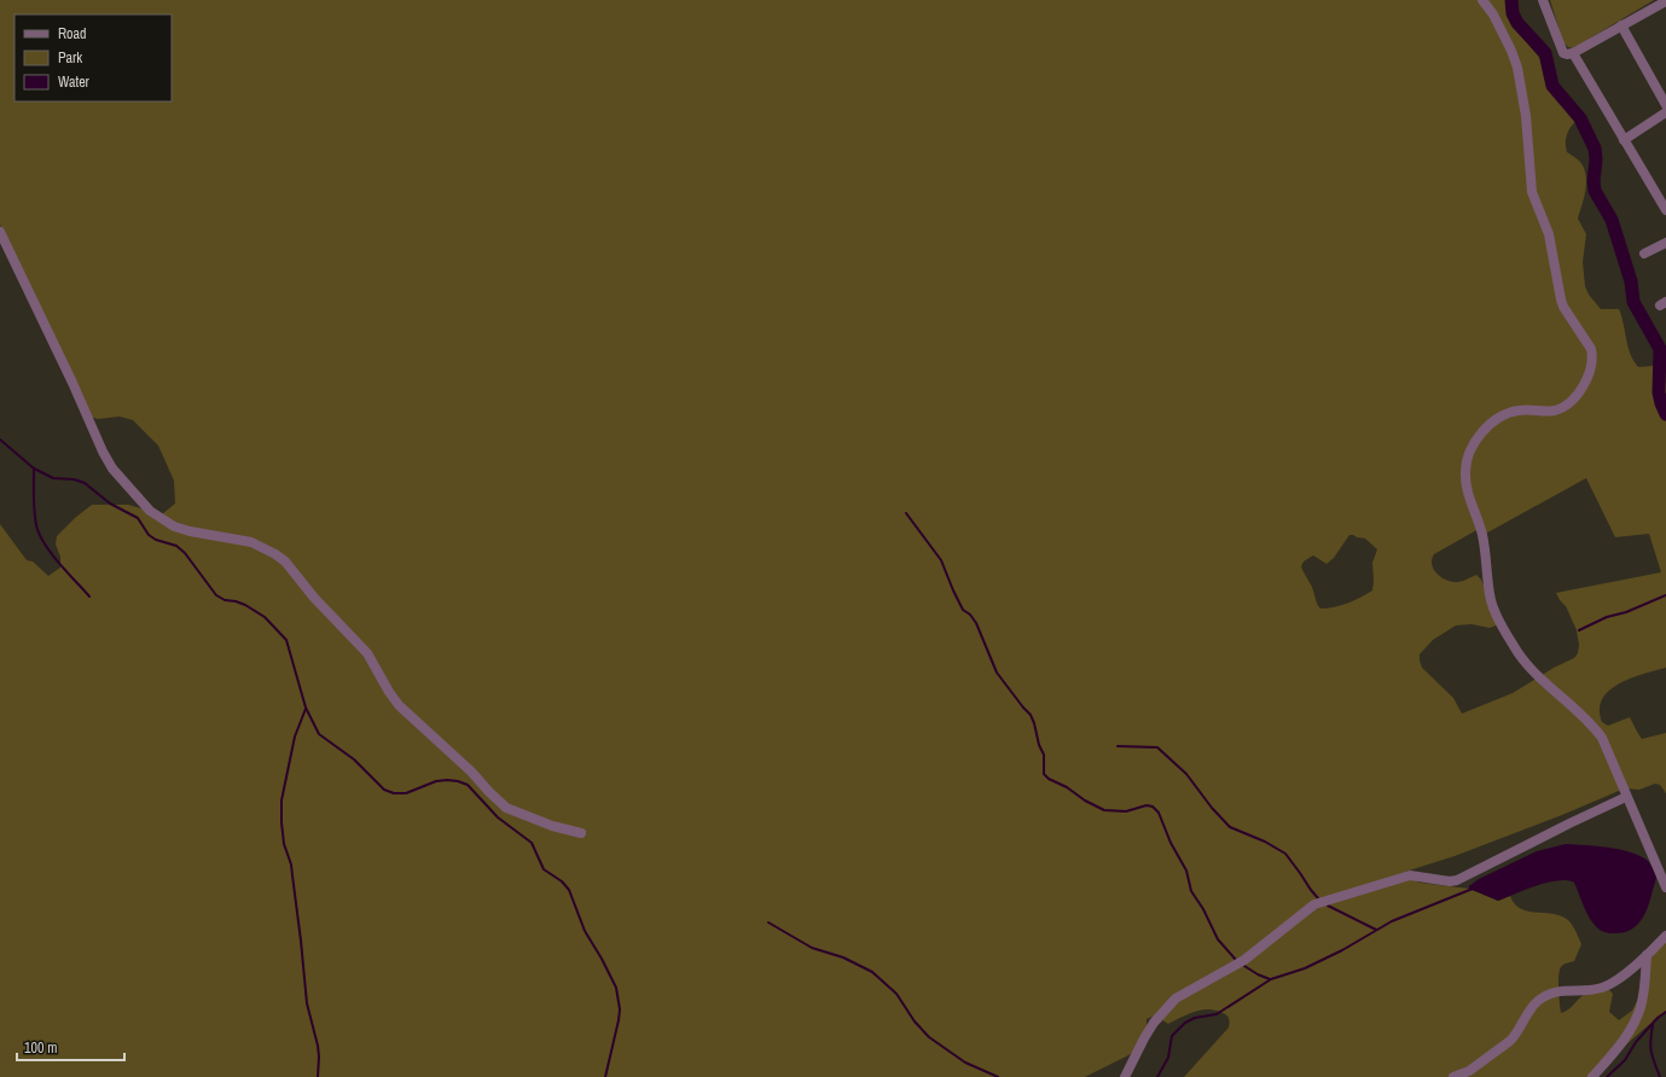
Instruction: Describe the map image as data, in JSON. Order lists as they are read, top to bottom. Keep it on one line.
{"legend":["Road","Park","Water"],"scale_bar":"100 m"}
